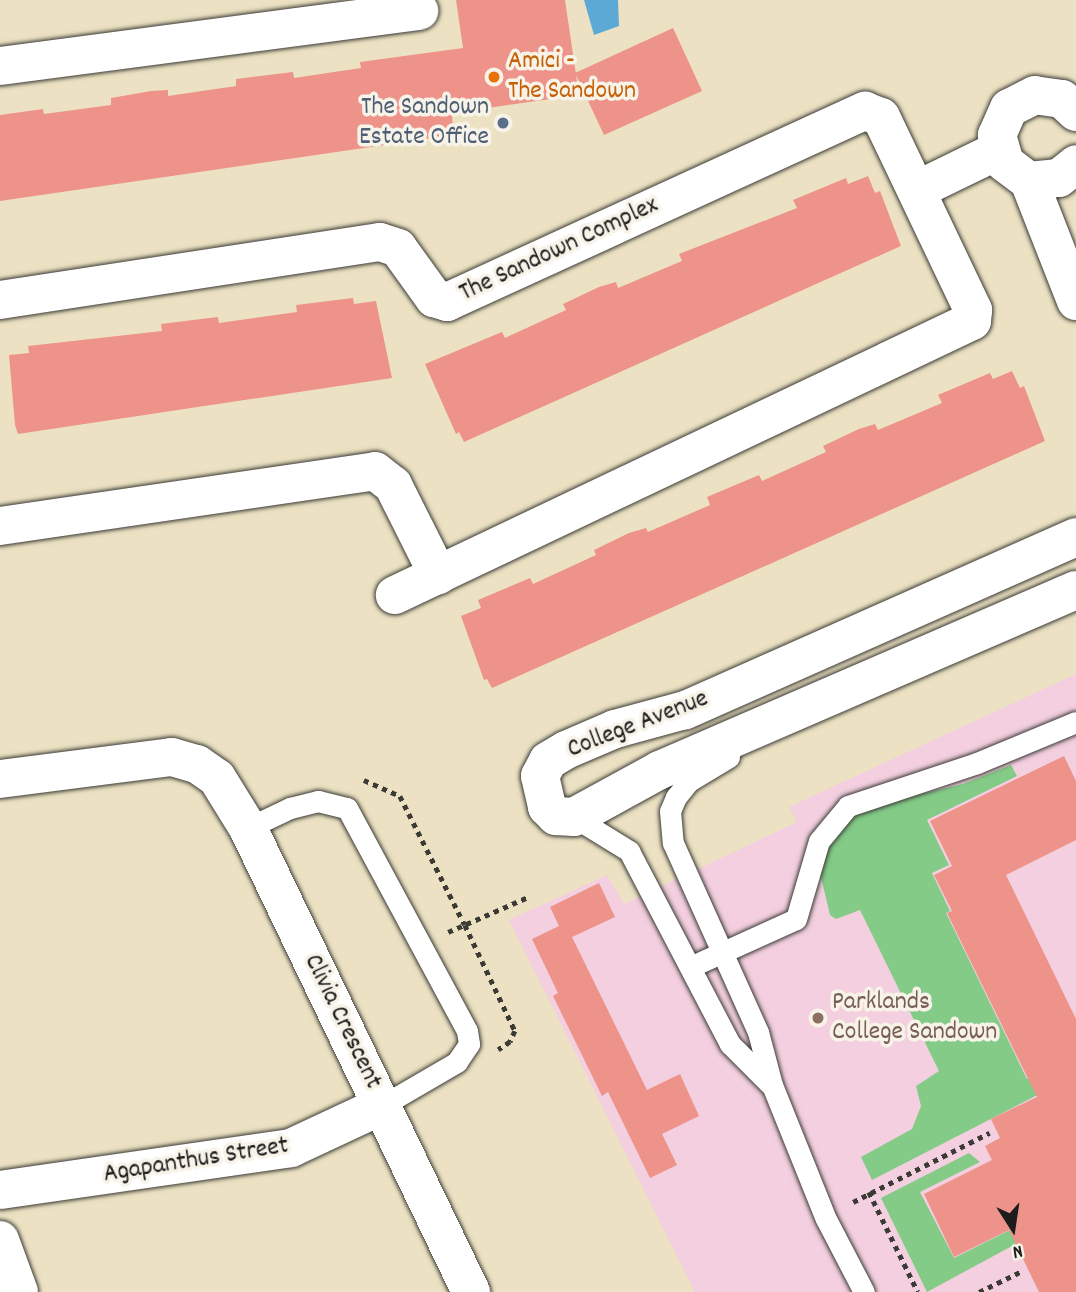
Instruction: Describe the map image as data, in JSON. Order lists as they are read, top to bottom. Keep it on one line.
{"streets":{"street":["The Sandown Complex","College Avenue","Clivia Crescent","Agapanthus Street"]},"crossings":[["Clivia Crescent","Agapanthus Street"]],"places":["Amici - The Sandown","The Sandown Estate Office","Parklands College Sandown"],"north":"bottom"}
